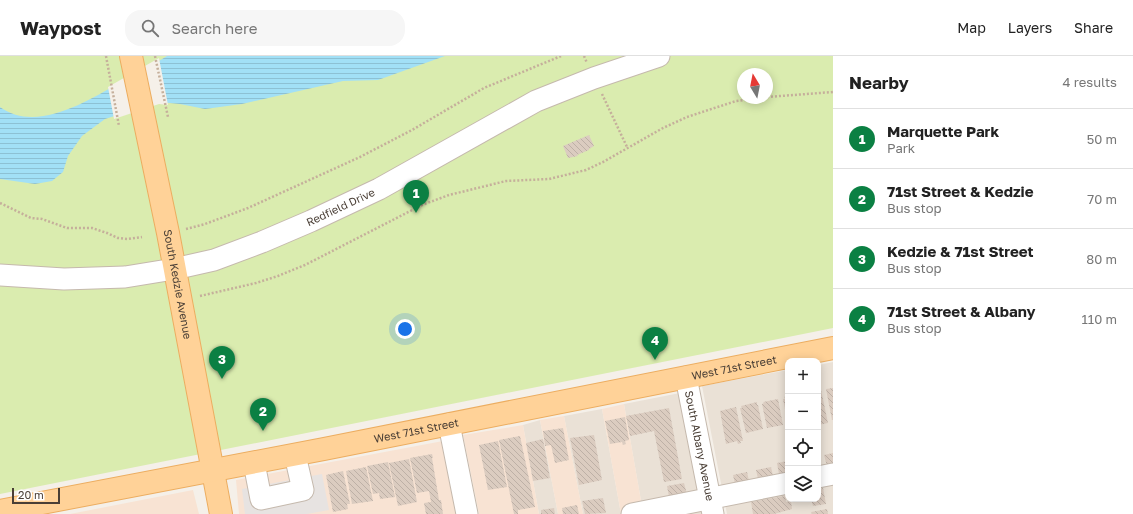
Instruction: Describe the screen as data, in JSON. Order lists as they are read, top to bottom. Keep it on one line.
{"streets":{"main road":["South Kedzie Avenue","West 71st Street"],"street":["Redfield Drive","South Albany Avenue"]},"crossings":[["Redfield Drive","South Kedzie Avenue"],["South Kedzie Avenue","West 71st Street"],["West 71st Street","South Albany Avenue"]],"scale_bar":"20 m","north":"top","page":{"header":"Waypost","search":"Search here","nav":["Map","Layers","Share"],"heading":["Nearby","4 results"],"list":[{"mark":"1","name":"Marquette Park","note":"Park","value":"50 m"},{"mark":"2","name":"71st Street & Kedzie","note":"Bus stop","value":"70 m"},{"mark":"3","name":"Kedzie & 71st Street","note":"Bus stop","value":"80 m"},{"mark":"4","name":"71st Street & Albany","note":"Bus stop","value":"110 m"}],"pins":["1","4","3","2"],"map_buttons":["+","−"],"scale":"20 m"}}
